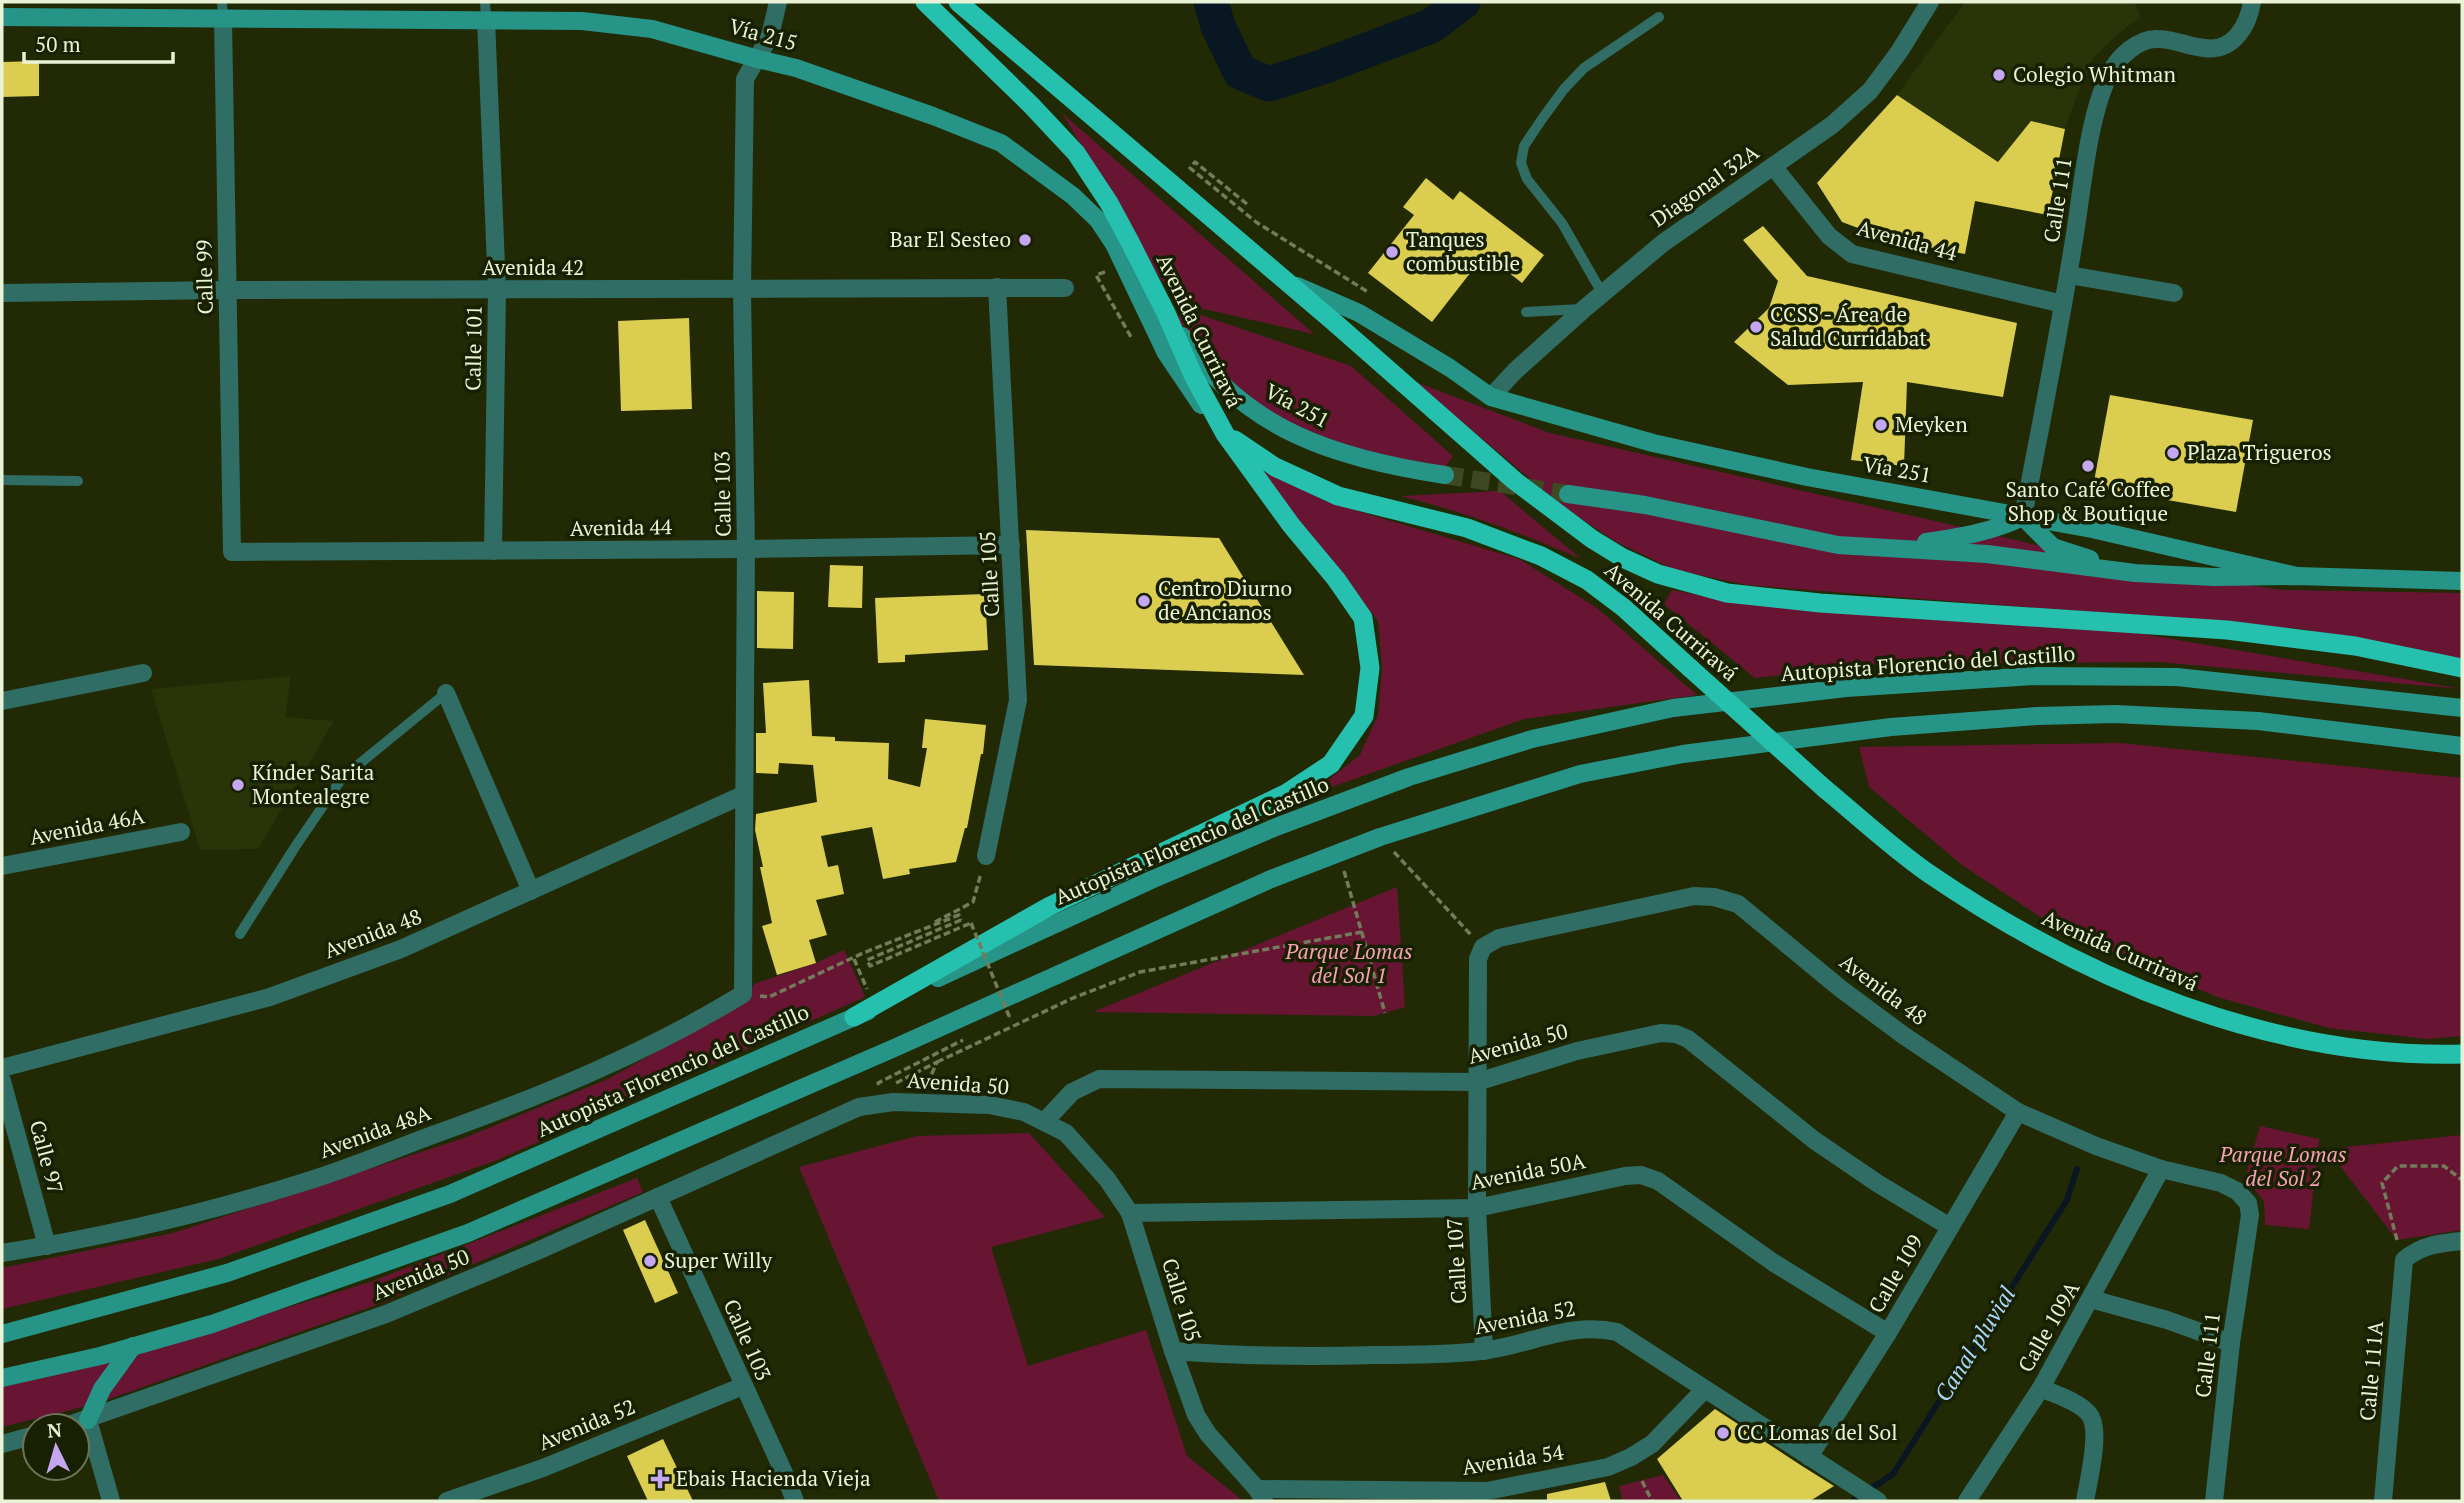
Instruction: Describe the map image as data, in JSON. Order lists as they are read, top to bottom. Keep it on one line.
{"streets":{"highway":["Avenida Curriravá"],"main road":["Vía 215","Vía 251","Autopista Florencio del Castillo"],"street":["Diagonal 32A","Calle 111","Avenida 44","Avenida 42","Calle 99","Calle 101","Calle 103","Calle 105","Avenida 46A","Avenida 48","Avenida 50","Avenida 48A","Calle 97","Avenida 50A","Calle 107","Calle 109","Avenida 52","Calle 109A","Calle 111A","Avenida 54"]},"crossings":[["Vía 215","Calle 99"],["Vía 215","Avenida Curriravá"],["Vía 215","Calle 101"],["Vía 215","Calle 103"],["Diagonal 32A","Avenida 44"],["Diagonal 32A","Vía 251"],["Calle 111","Avenida 44"],["Calle 111","Vía 251"],["Calle 111","Avenida 48"],["Avenida 44","Calle 99"],["Avenida 44","Calle 101"],["Avenida 44","Calle 103"],["Avenida 44","Calle 105"],["Avenida 42","Calle 99"],["Avenida 42","Calle 101"],["Avenida 42","Calle 103"],["Avenida 42","Calle 105"],["Avenida Curriravá","Vía 251"],["Calle 103","Avenida 48"],["Calle 103","Avenida 50"],["Calle 103","Avenida 48A"],["Calle 103","Avenida 52"],["Calle 105","Avenida 50"],["Calle 105","Avenida 50A"],["Calle 105","Avenida 52"],["Calle 105","Avenida 54"],["Avenida 48","Calle 107"],["Avenida 48","Calle 109"],["Avenida 48","Calle 109A"],["Avenida 50","Calle 107"],["Avenida 50","Calle 109"],["Avenida 48A","Calle 97"],["Avenida 50A","Calle 107"],["Avenida 50A","Calle 109"],["Calle 107","Avenida 52"],["Calle 109","Avenida 52"],["Avenida 52","Avenida 54"]],"water":["Canal pluvial"],"parks":["Parque Lomas del Sol 1","Parque Lomas del Sol 2"],"places":{"other":["Colegio Whitman","Bar El Sesteo","Tanques combustible","CCSS - Área de Salud Curridabat","Meyken","Plaza Trigueros","Santo Café Coffee Shop & Boutique","Centro Diurno de Ancianos","Kínder Sarita Montealegre","Super Willy","CC Lomas del Sol"],"health":["Ebais Hacienda Vieja"]},"scale_bar":"50 m","north":"top"}
